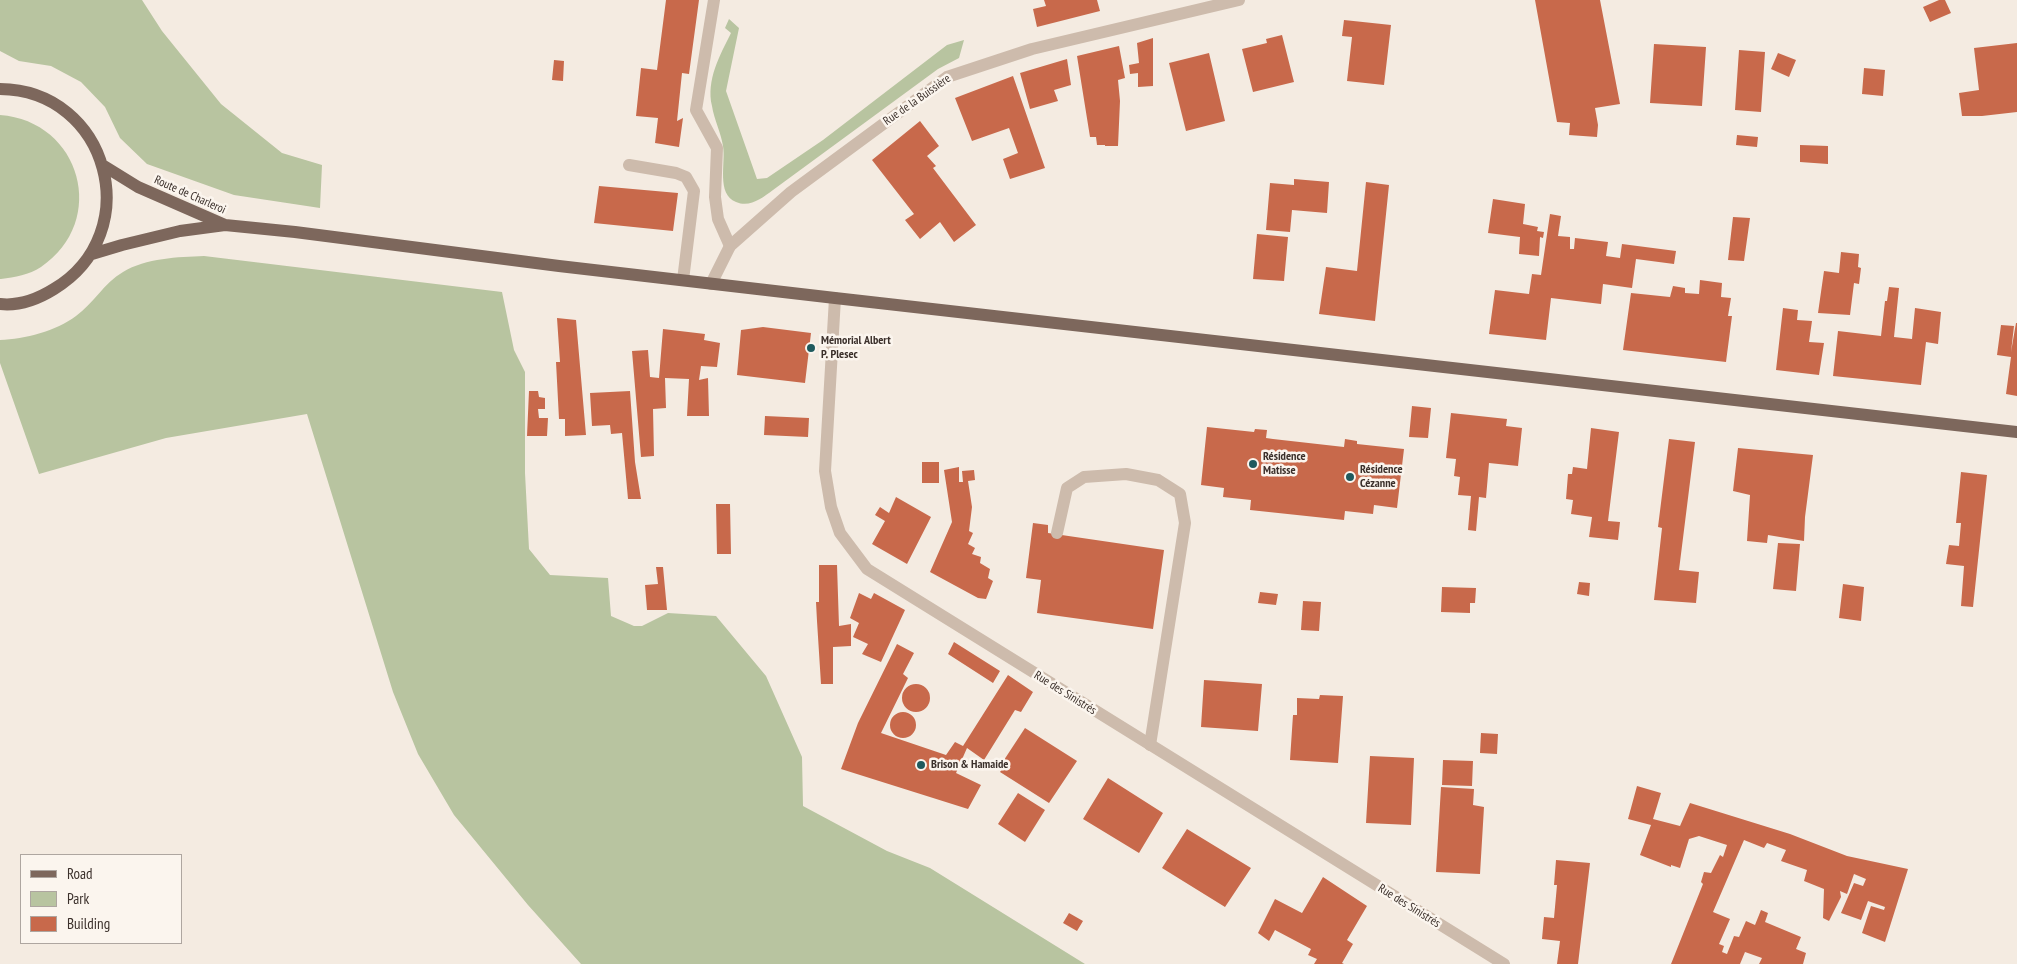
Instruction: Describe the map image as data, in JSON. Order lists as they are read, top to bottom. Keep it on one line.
{"streets":{"main road":["Route de Charleroi"],"street":["Rue de la Buissière","Rue des Sinistrés"]},"places":["Mémorial Albert P. Plesec","Résidence Matisse","Résidence Cézanne","Brison & Hamaide"],"legend":["Road","Park","Building"]}
